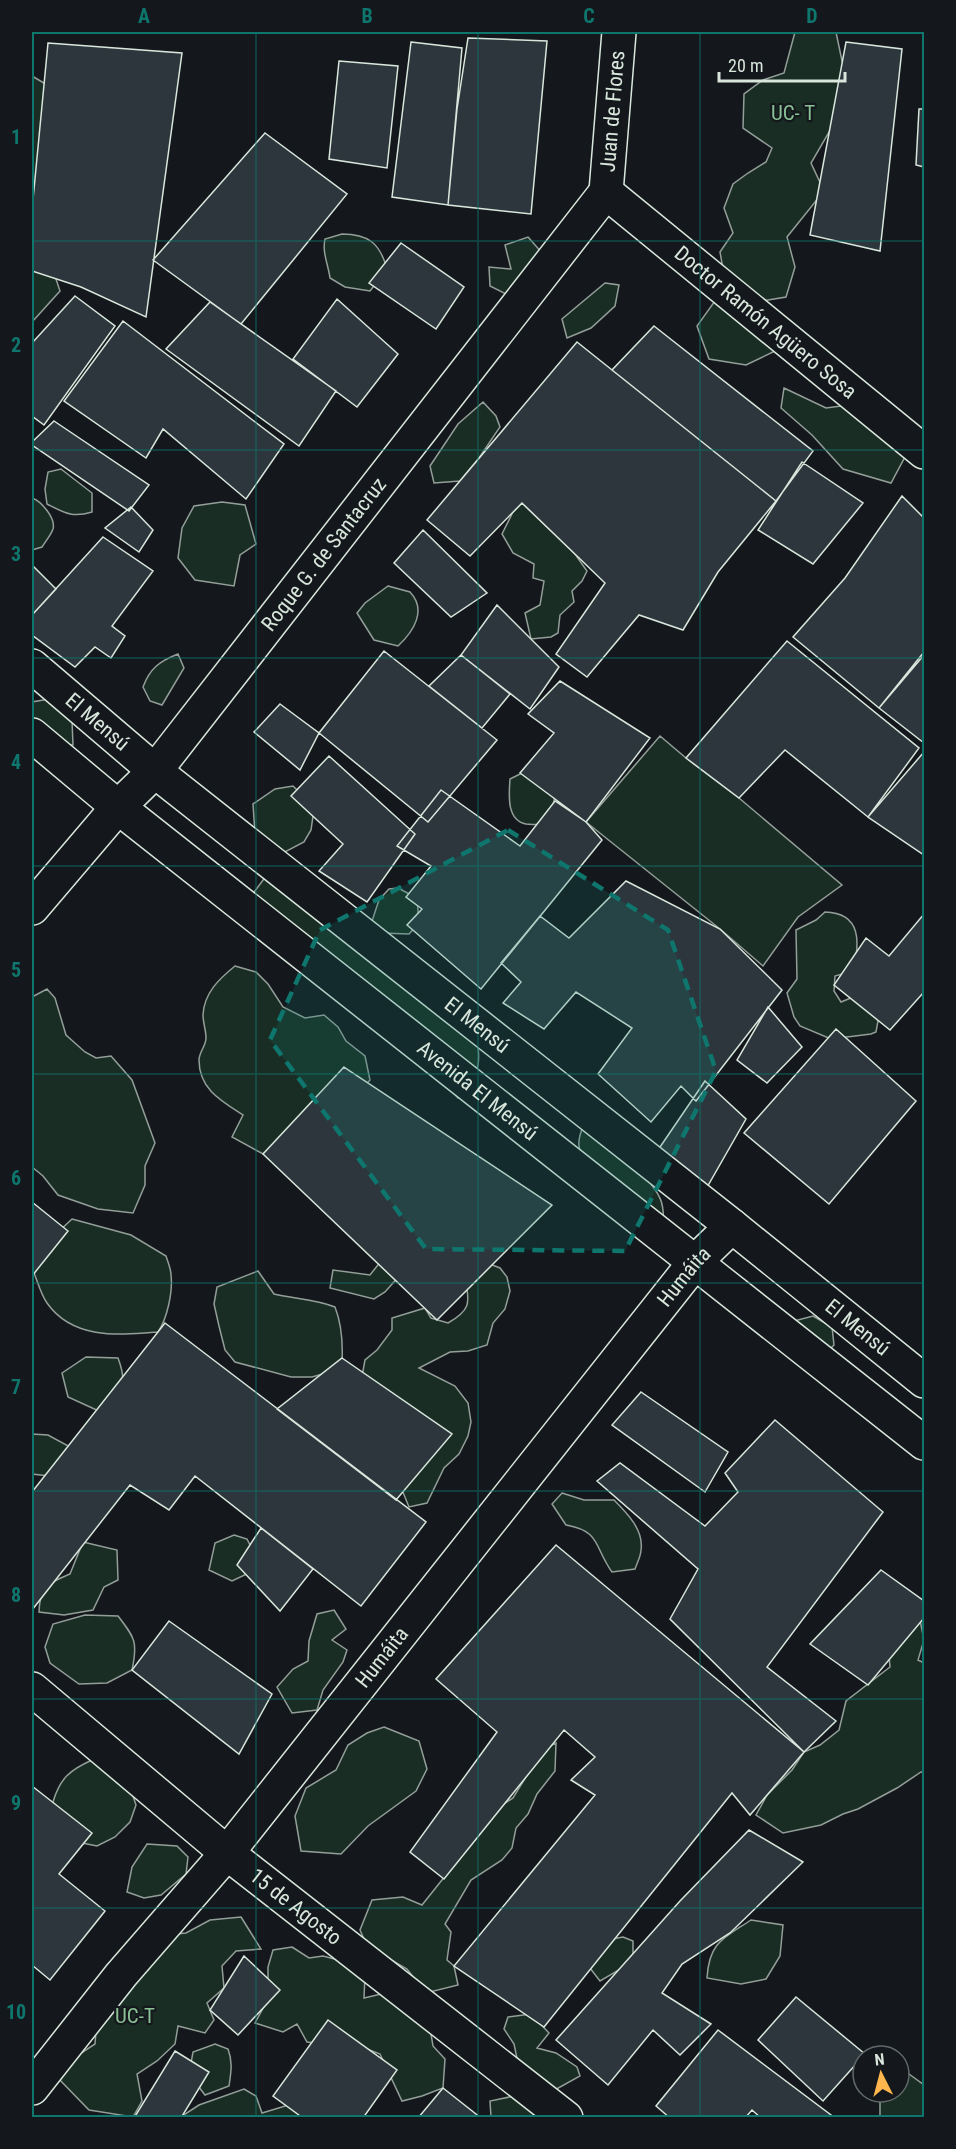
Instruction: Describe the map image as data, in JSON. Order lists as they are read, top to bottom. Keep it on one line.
{"streets":{"street":["Juan de Flores","Doctor Ramón Agüero Sosa","Roque G. de Santacruz","El Mensú","Avenida El Mensú","Humáita","15 de Agosto"]},"crossings":[["Juan de Flores","Doctor Ramón Agüero Sosa"],["Juan de Flores","Roque G. de Santacruz"],["Doctor Ramón Agüero Sosa","Roque G. de Santacruz"],["Roque G. de Santacruz","El Mensú"],["Roque G. de Santacruz","Avenida El Mensú"],["El Mensú","Humáita"],["Avenida El Mensú","Humáita"],["Humáita","15 de Agosto"]],"parks":["UC- T","UC-T"],"scale_bar":"20 m","north":"top","grid":{"columns":["A","B","C","D"],"rows":["1","2","3","4","5","6","7","8","9","10"]}}
